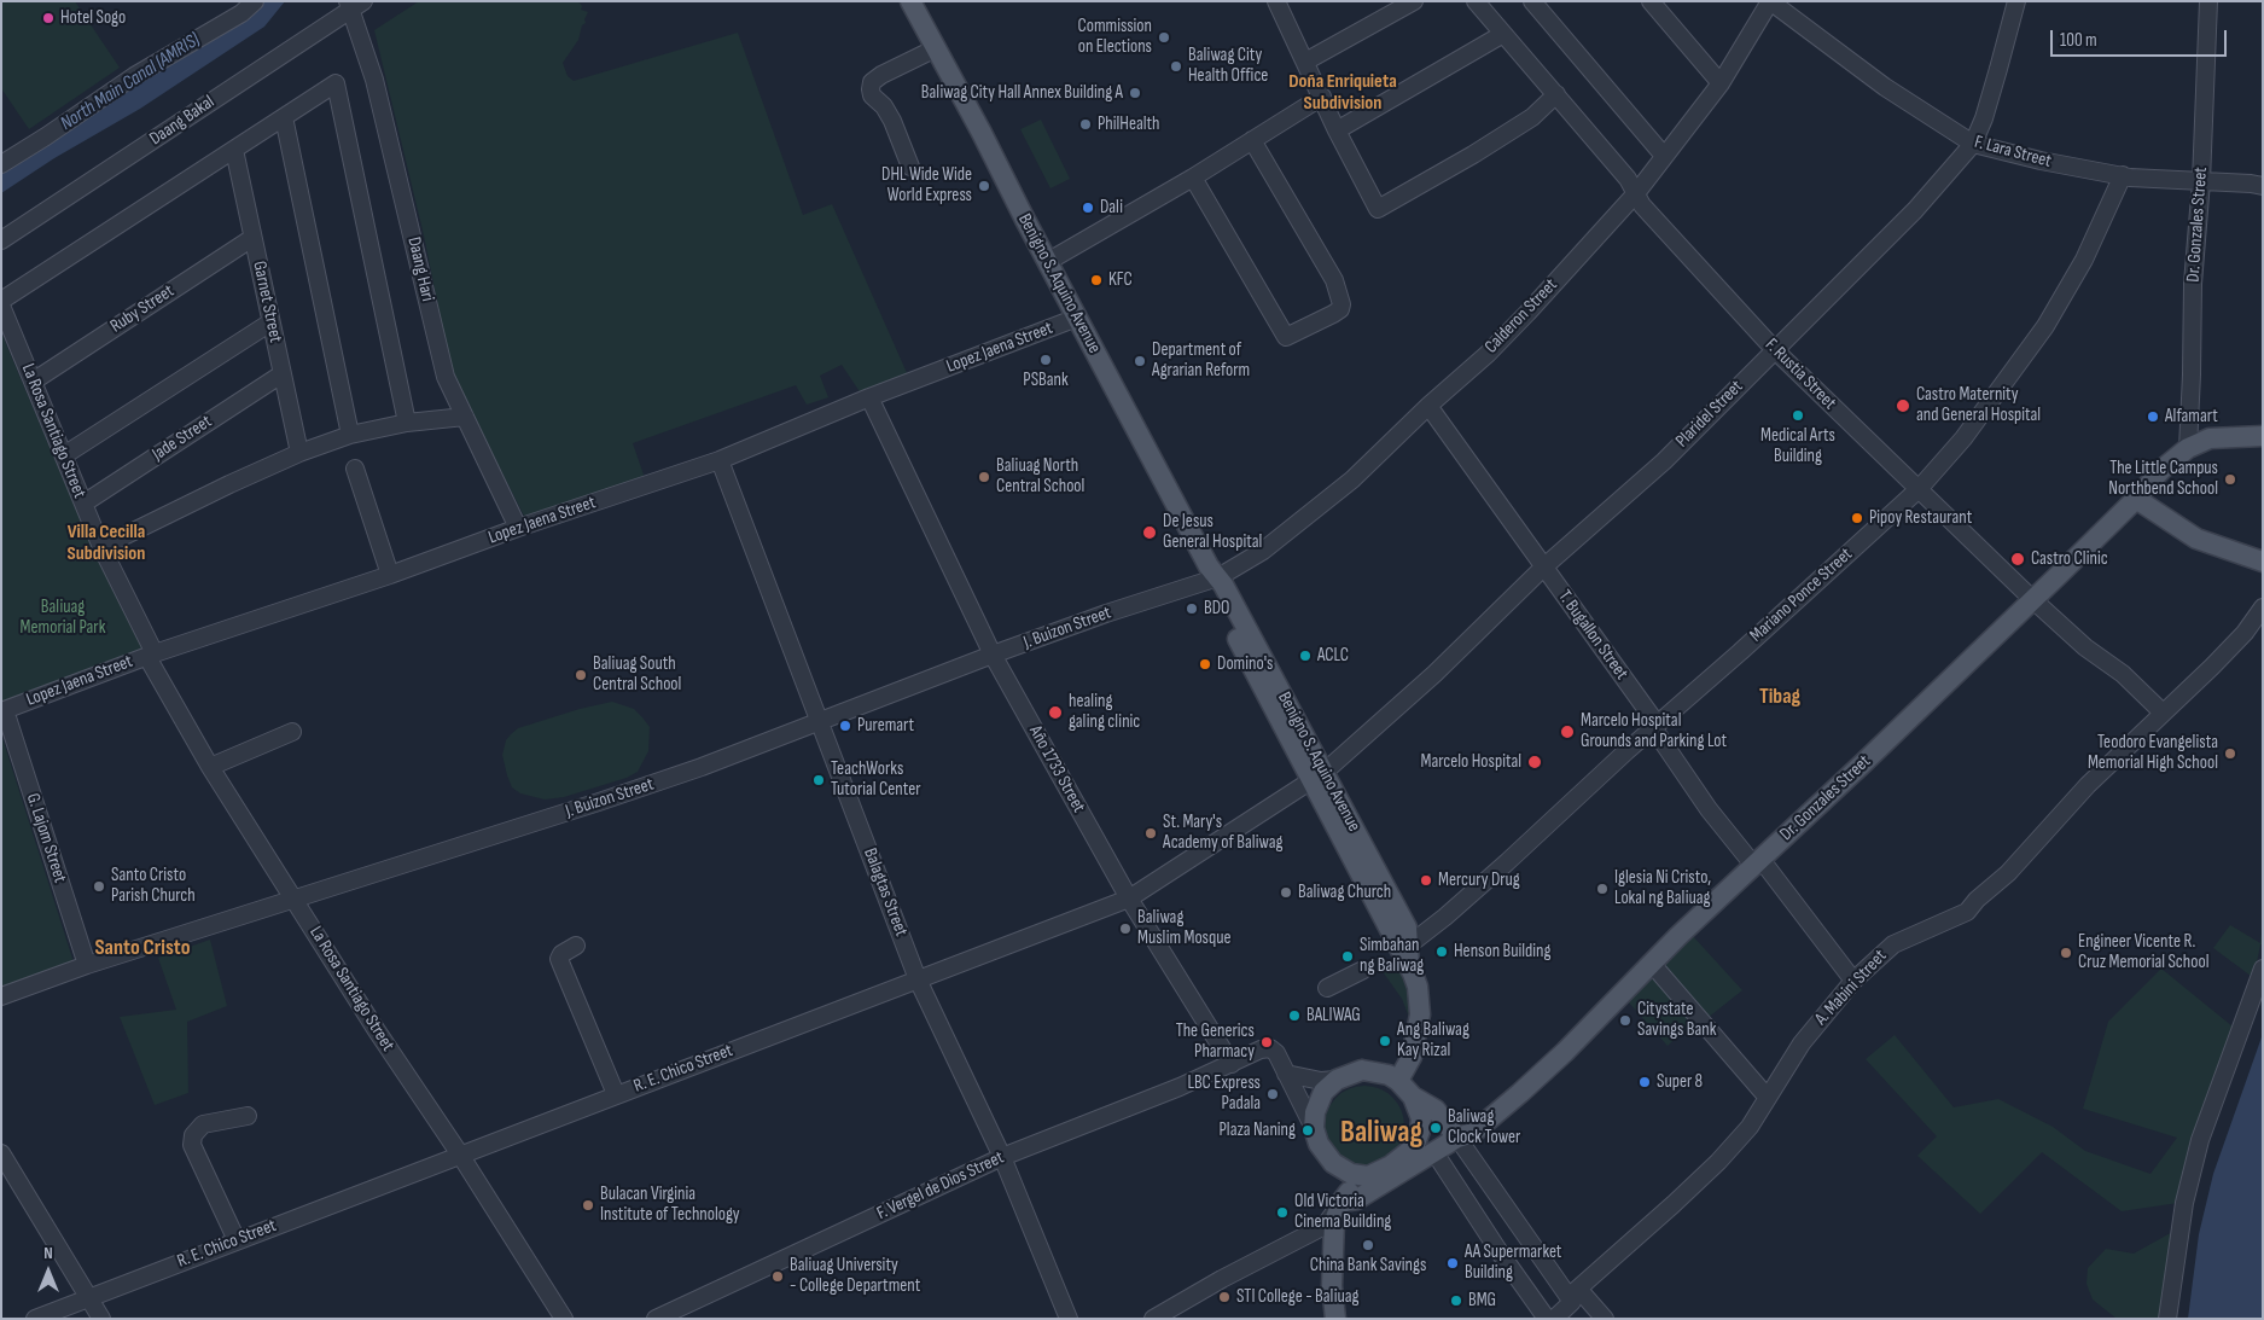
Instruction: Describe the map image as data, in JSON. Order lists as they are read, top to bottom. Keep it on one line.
{"streets":{"main road":["Dr. Gonzales Street","Benigno S. Aquino Avenue"],"street":["Daang Bakal","F. Lara Street","Daang Hari","Garnet Street","Ruby Street","Calderon Street","Lopez Jaena Street","F. Rustia Street","Plaridel Street","La Rosa Santiago Street","Jade Street","Mariano Ponce Street","J. Buizon Street","T. Bugallon Street","Año 1733 Street","G. Lajom Street","Balagtas Street","A. Mabini Street","R. E. Chico Street","F. Vergel de Dios Street"]},"crossings":[["Daang Bakal","Daang Hari"],["F. Lara Street","Dr. Gonzales Street"],["F. Lara Street","Calderon Street"],["F. Lara Street","Plaridel Street"],["F. Lara Street","Mariano Ponce Street"],["Dr. Gonzales Street","F. Rustia Street"],["Dr. Gonzales Street","T. Bugallon Street"],["Daang Hari","Lopez Jaena Street"],["Benigno S. Aquino Avenue","Calderon Street"],["Benigno S. Aquino Avenue","Lopez Jaena Street"],["Benigno S. Aquino Avenue","Plaridel Street"],["Benigno S. Aquino Avenue","Mariano Ponce Street"],["Benigno S. Aquino Avenue","J. Buizon Street"],["Benigno S. Aquino Avenue","R. E. Chico Street"],["Garnet Street","Ruby Street"],["Garnet Street","Jade Street"],["Ruby Street","La Rosa Santiago Street"],["Calderon Street","F. Rustia Street"],["Calderon Street","J. Buizon Street"],["Calderon Street","T. Bugallon Street"],["Lopez Jaena Street","La Rosa Santiago Street"],["Lopez Jaena Street","Año 1733 Street"],["Lopez Jaena Street","G. Lajom Street"],["Lopez Jaena Street","Balagtas Street"],["F. Rustia Street","Plaridel Street"],["F. Rustia Street","Mariano Ponce Street"],["F. Rustia Street","A. Mabini Street"],["Plaridel Street","T. Bugallon Street"],["Plaridel Street","R. E. Chico Street"],["La Rosa Santiago Street","Jade Street"],["La Rosa Santiago Street","J. Buizon Street"],["La Rosa Santiago Street","R. E. Chico Street"],["Mariano Ponce Street","T. Bugallon Street"],["J. Buizon Street","Año 1733 Street"],["J. Buizon Street","G. Lajom Street"],["J. Buizon Street","Balagtas Street"],["T. Bugallon Street","A. Mabini Street"],["Año 1733 Street","R. E. Chico Street"],["Año 1733 Street","F. Vergel de Dios Street"],["Balagtas Street","R. E. Chico Street"],["Balagtas Street","F. Vergel de Dios Street"]],"districts":["Doña Enriquieta Subdivision","Villa Cecilla Subdivision","Tibag","Santo Cristo","Baliwag"],"water":["North Main Canal (AMRIS)"],"parks":["Baliuag Memorial Park"],"places":["Hotel Sogo","Commission on Elections","Baliwag City Health Office","Baliwag City Hall Annex Building A","PhilHealth","DHL Wide Wide World Express","Dali","KFC","PSBank","Department of Agrarian Reform","Castro Maternity and General Hospital","Medical Arts Building","Alfamart","Baliuag North Central School","The Little Campus Northbend School","Pipoy Restaurant","De Jesus General Hospital","Castro Clinic","BDO","ACLC","Domino's","Baliuag South Central School","healing galing clinic","Puremart","Marcelo Hospital Grounds and Parking Lot","Teodoro Evangelista Memorial High School","Marcelo Hospital","TeachWorks Tutorial Center","St. Mary's Academy of Baliwag","Mercury Drug","Santo Cristo Parish Church","Iglesia Ni Cristo, Lokal ng Baliuag","Baliwag Church","Baliwag Muslim Mosque","Henson Building","Engineer Vicente R. Cruz Memorial School","Simbahan ng Baliwag","BALIWAG","Citystate Savings Bank","Ang Baliwag Kay Rizal","The Generics Pharmacy","Super 8","LBC Express Padala","Baliwag Clock Tower","Plaza Naning","Bulacan Virginia Institute of Technology","Old Victoria Cinema Building","China Bank Savings","AA Supermarket Building","Baliuag University - College Department","STI College - Baliuag","BMG"],"scale_bar":"100 m","north":"top"}
